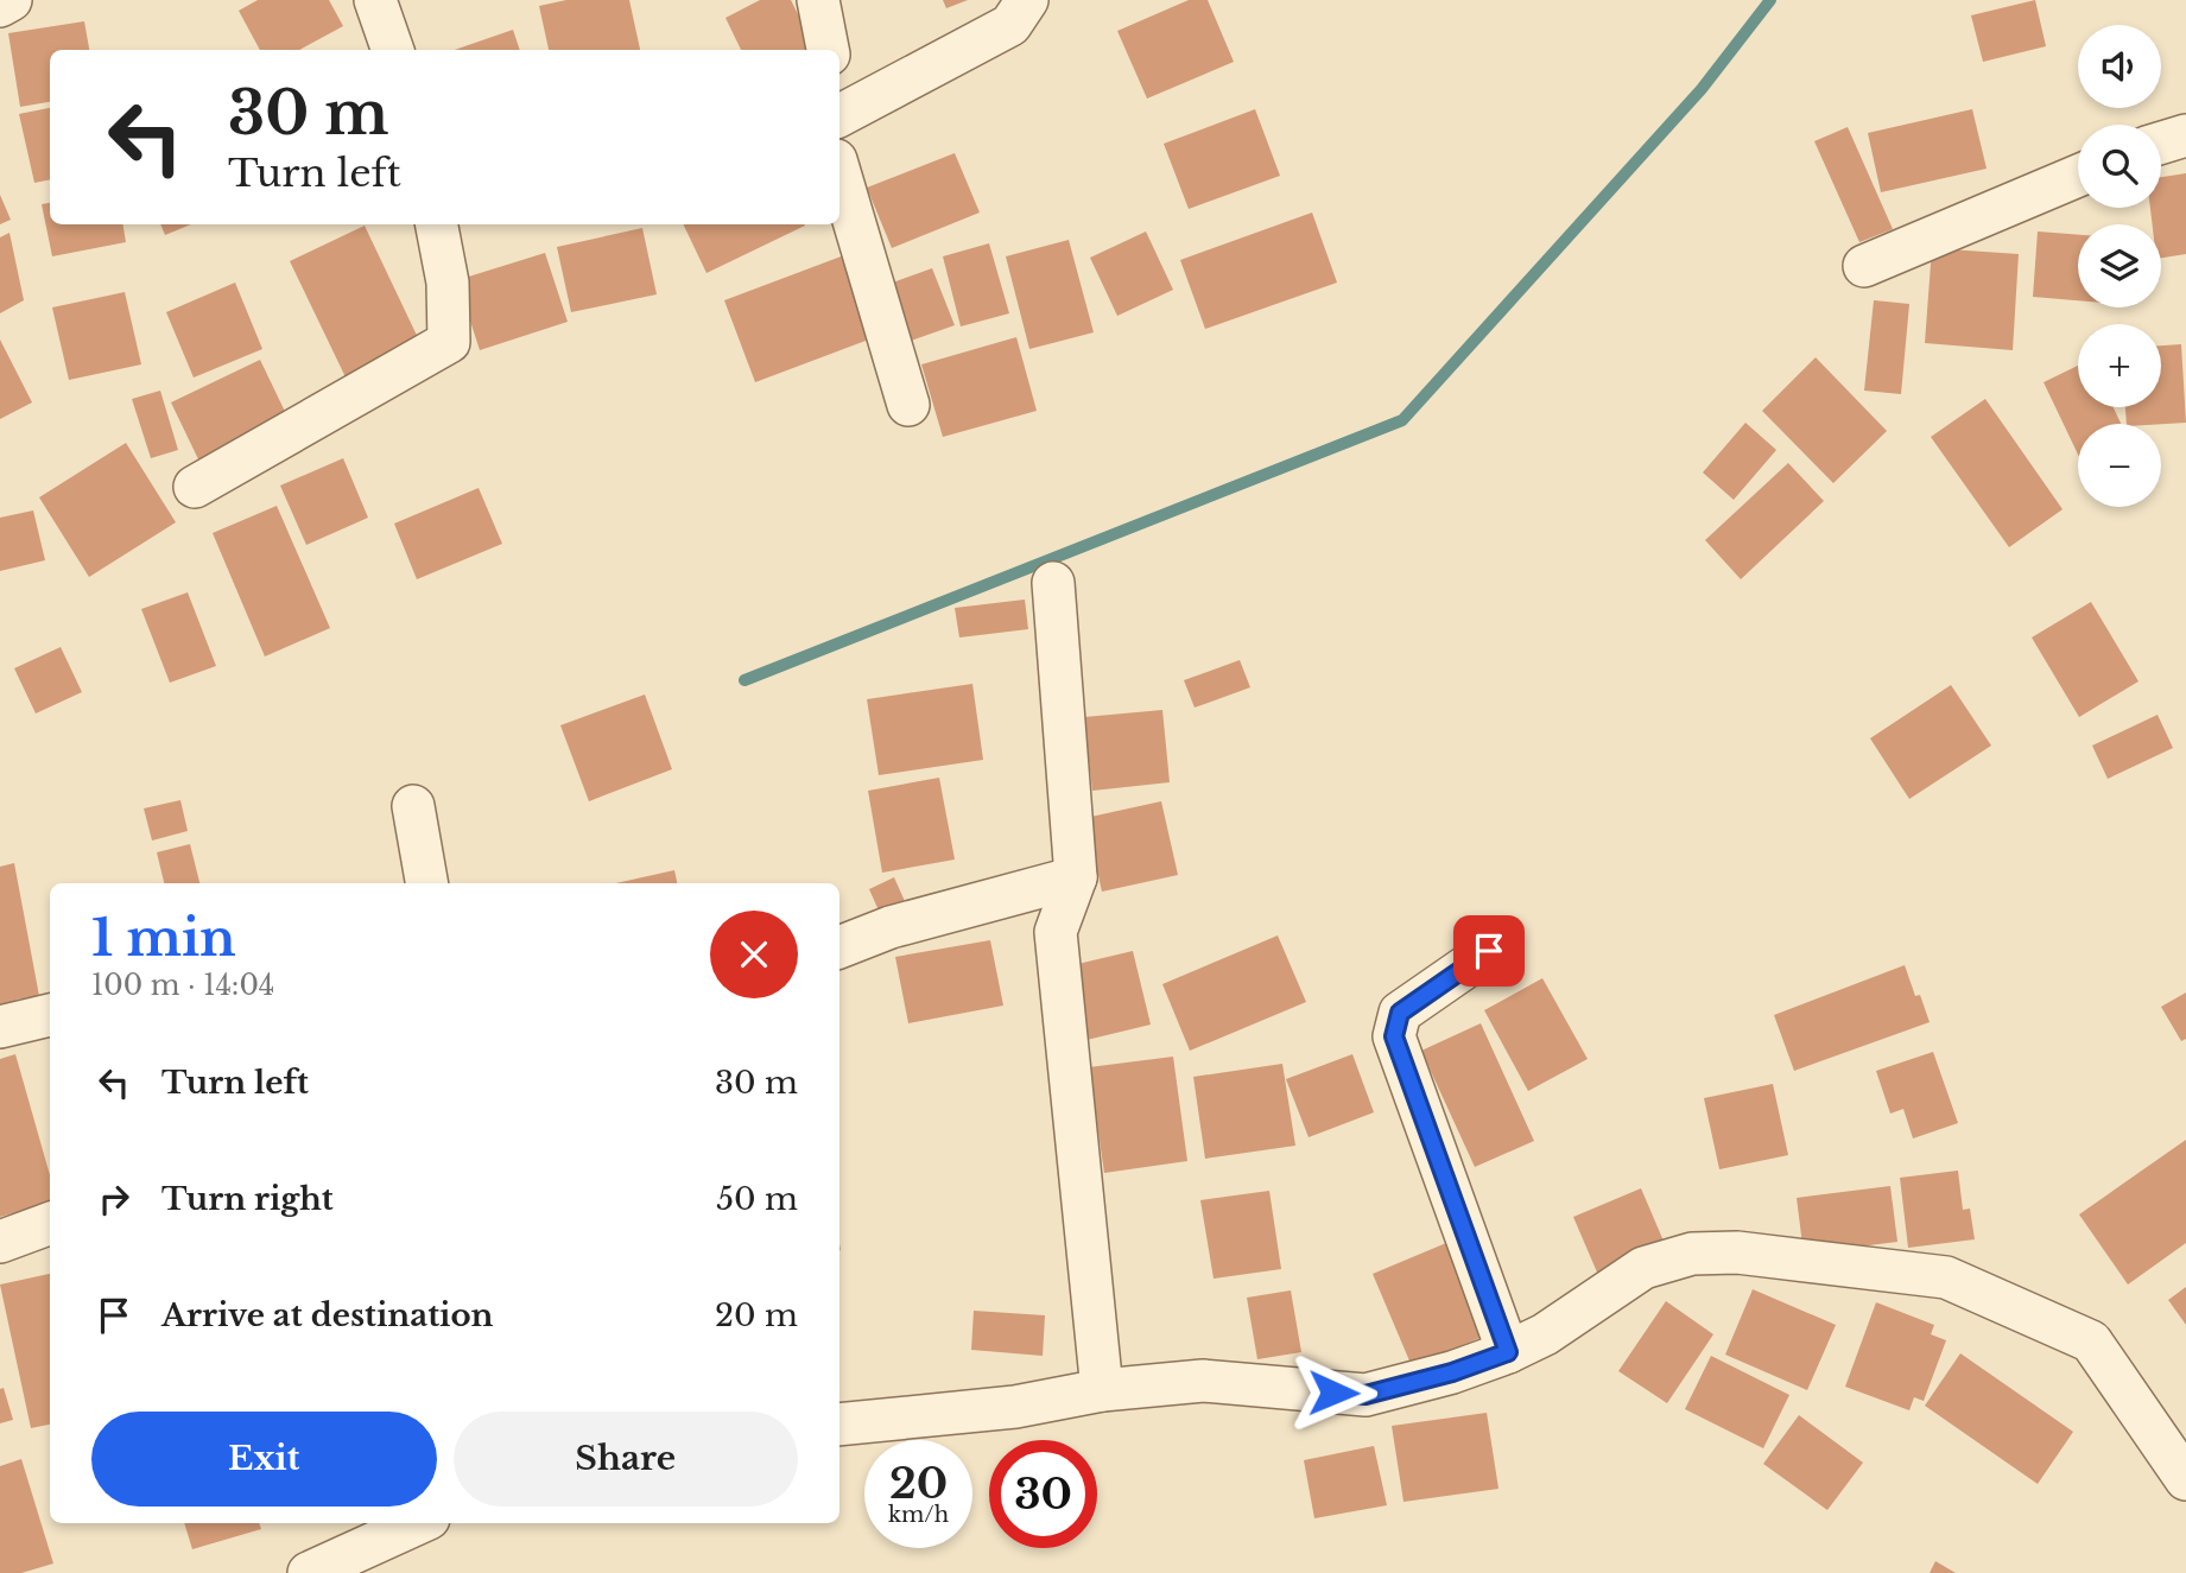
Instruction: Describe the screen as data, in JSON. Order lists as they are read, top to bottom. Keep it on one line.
{"page":{"map_buttons":["+","−"],"turn":["30 m","Turn left"],"heading":["1 min","100 m · 14:04"],"list":[{"name":"Turn left","value":"30 m"},{"name":"Turn right","value":"50 m"},{"name":"Arrive at destination","value":"20 m"}],"buttons":["Exit","Share"],"speed":"20 km/h","limit":"30"}}
